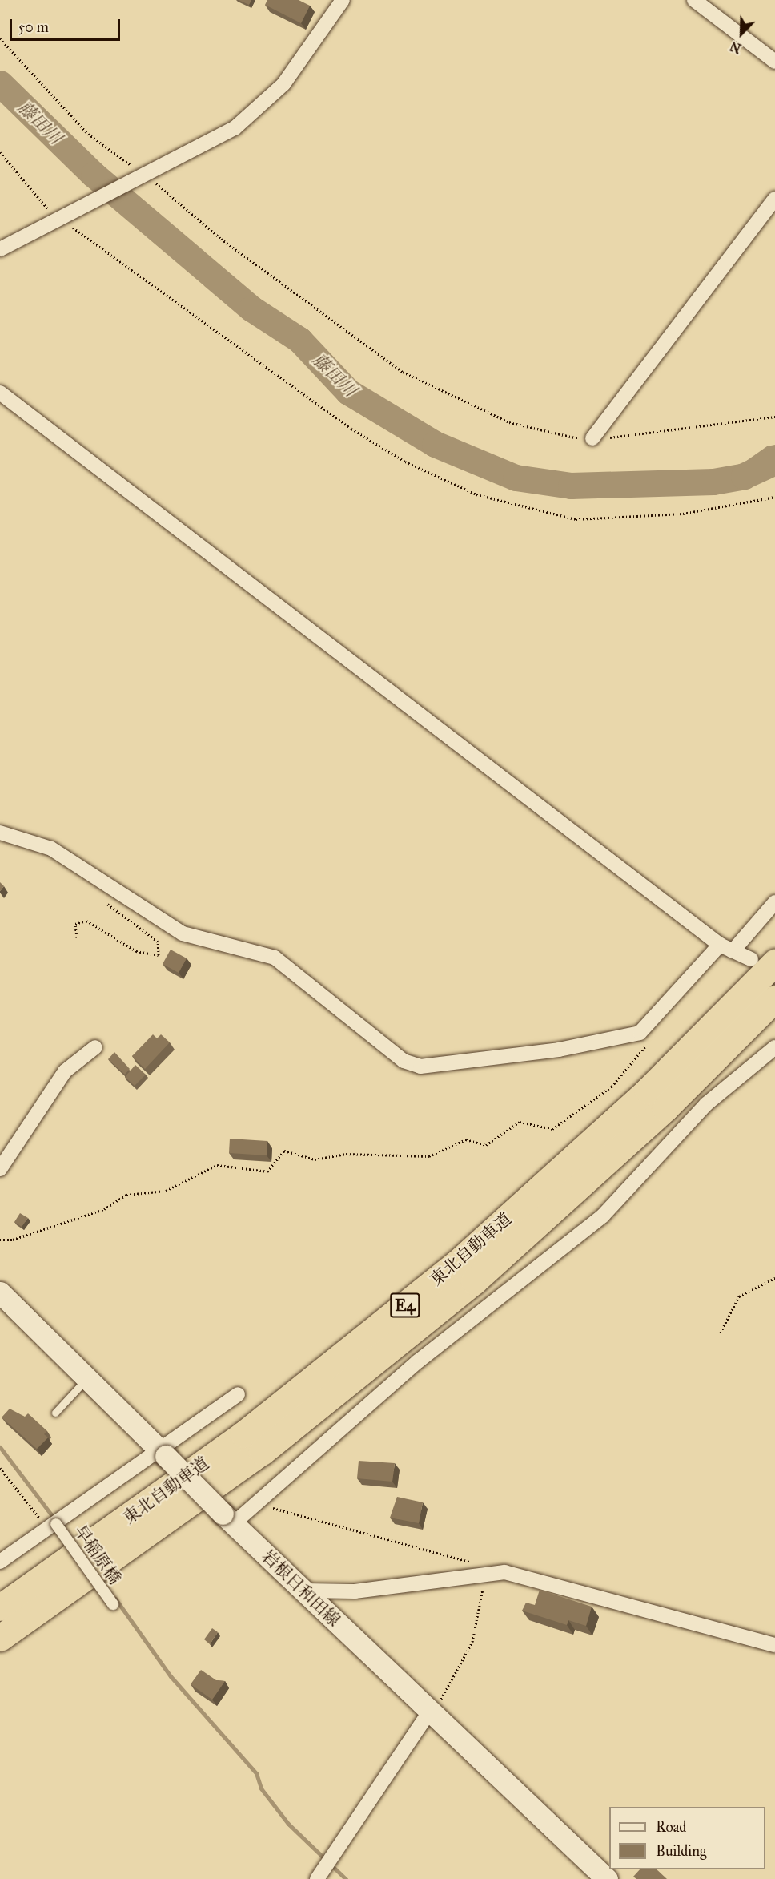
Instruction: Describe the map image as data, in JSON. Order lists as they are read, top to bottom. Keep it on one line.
{"streets":{"highway":["東北自動車道","E4"],"main road":["岩根日和田線"],"street":["早稲原橋"]},"water":["藤田川"],"legend":["Road","Building"],"scale_bar":"50 m","north":"bottom left"}
